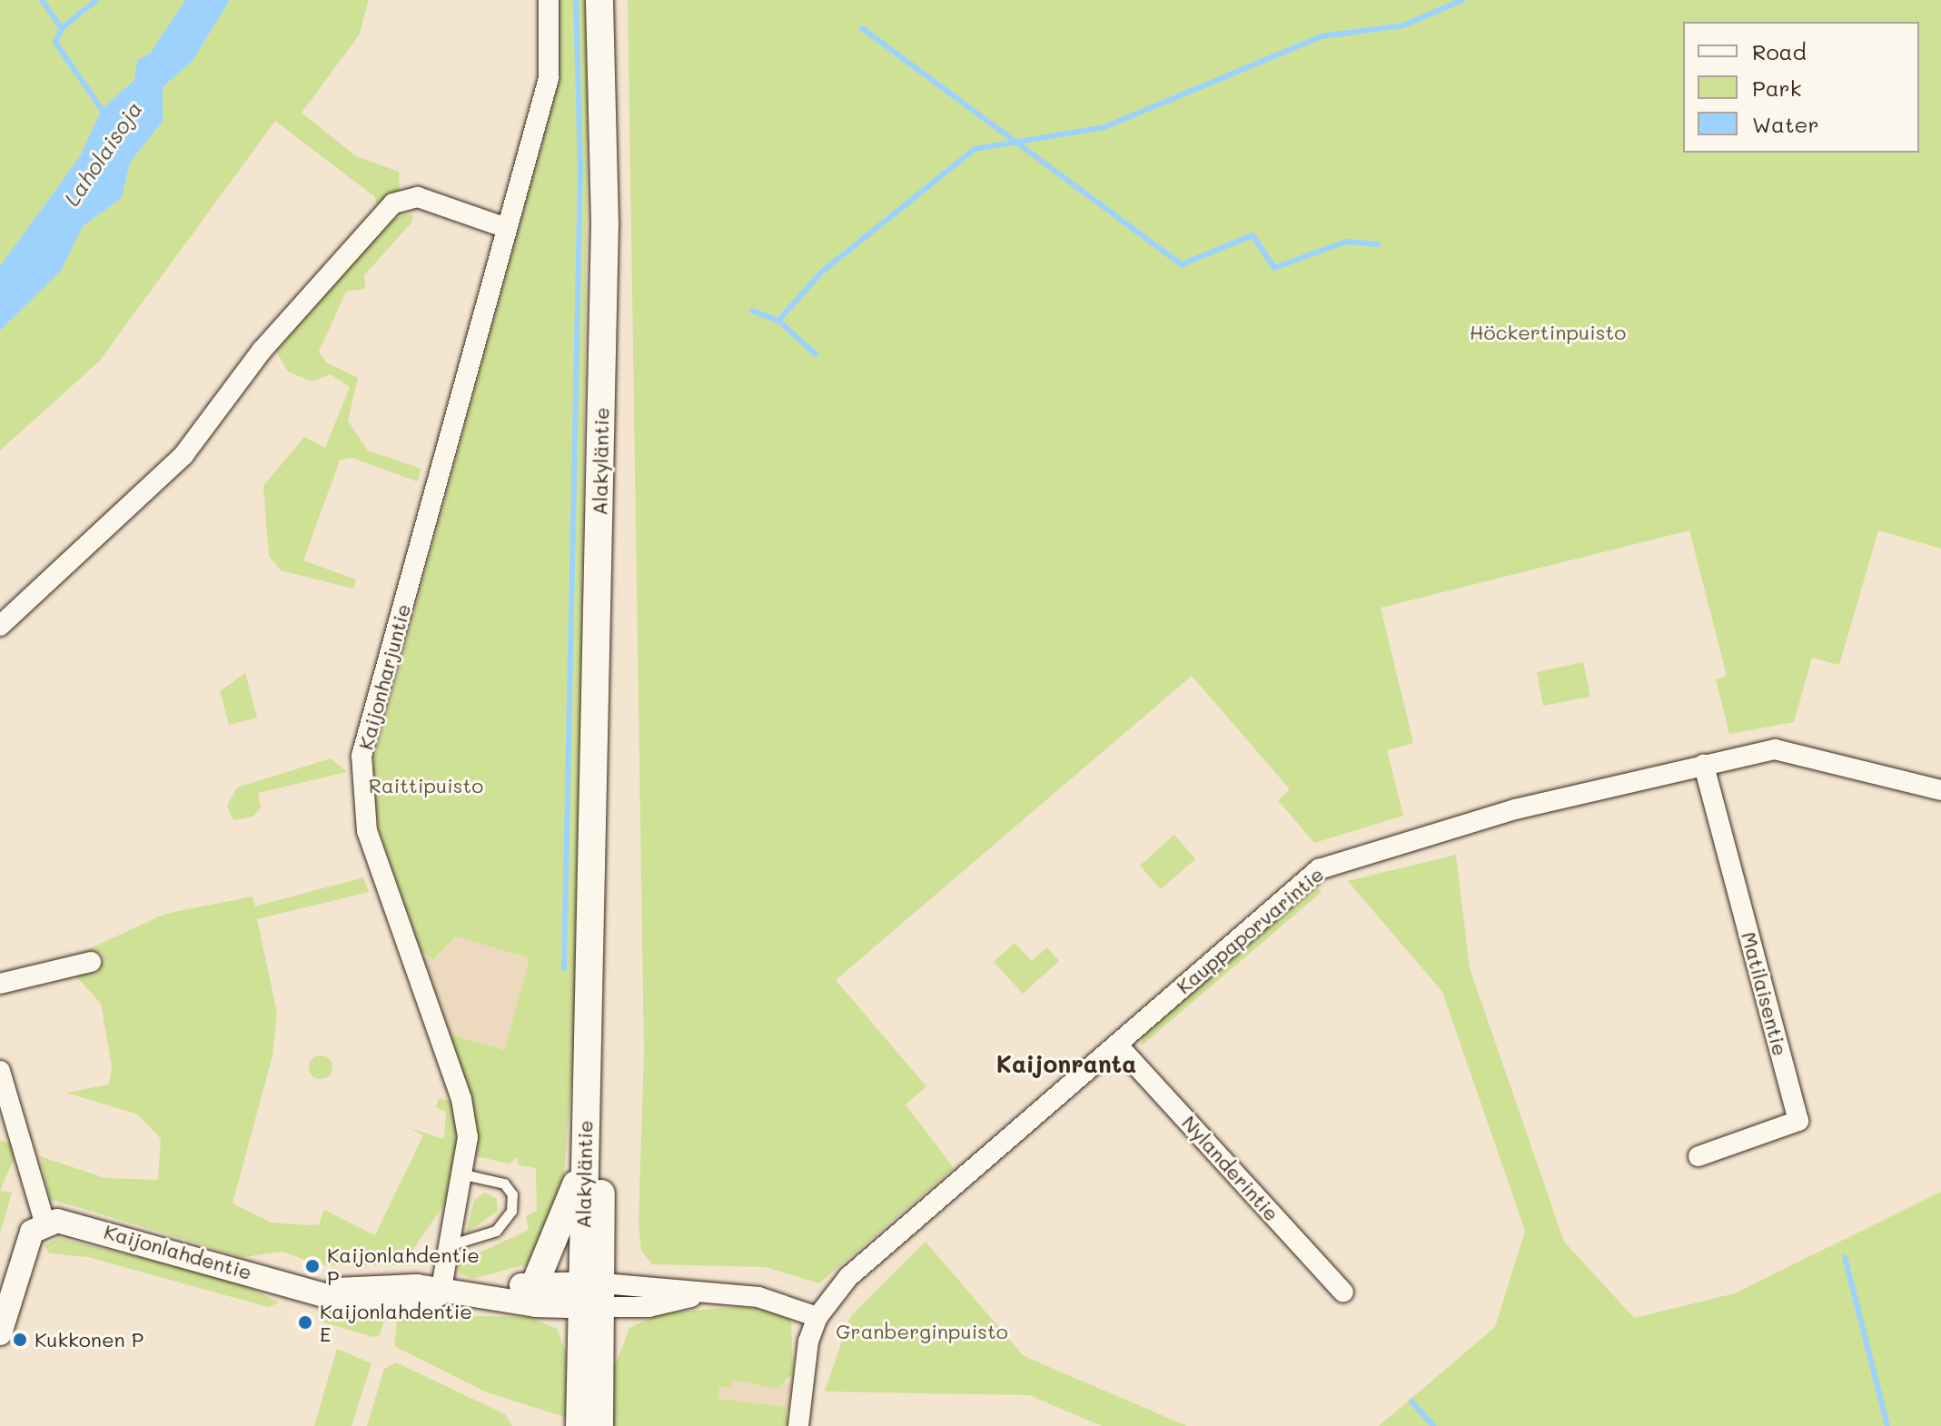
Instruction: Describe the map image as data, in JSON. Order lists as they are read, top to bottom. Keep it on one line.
{"streets":{"main road":["Alakyläntie"],"street":["Kaijonharjuntie","Kauppaporvarintie","Matilaisentie","Nylanderintie","Kaijonlahdentie"]},"crossings":[["Alakyläntie","Kaijonlahdentie"],["Kaijonharjuntie","Kaijonlahdentie"],["Kauppaporvarintie","Matilaisentie"],["Kauppaporvarintie","Nylanderintie"]],"districts":["Kaijonranta"],"water":["Laholaisoja"],"parks":["Höckertinpuisto","Raittipuisto","Granberginpuisto"],"places":["Kaijonlahdentie P","Kaijonlahdentie E","Kukkonen P"],"legend":["Road","Park","Water"]}
